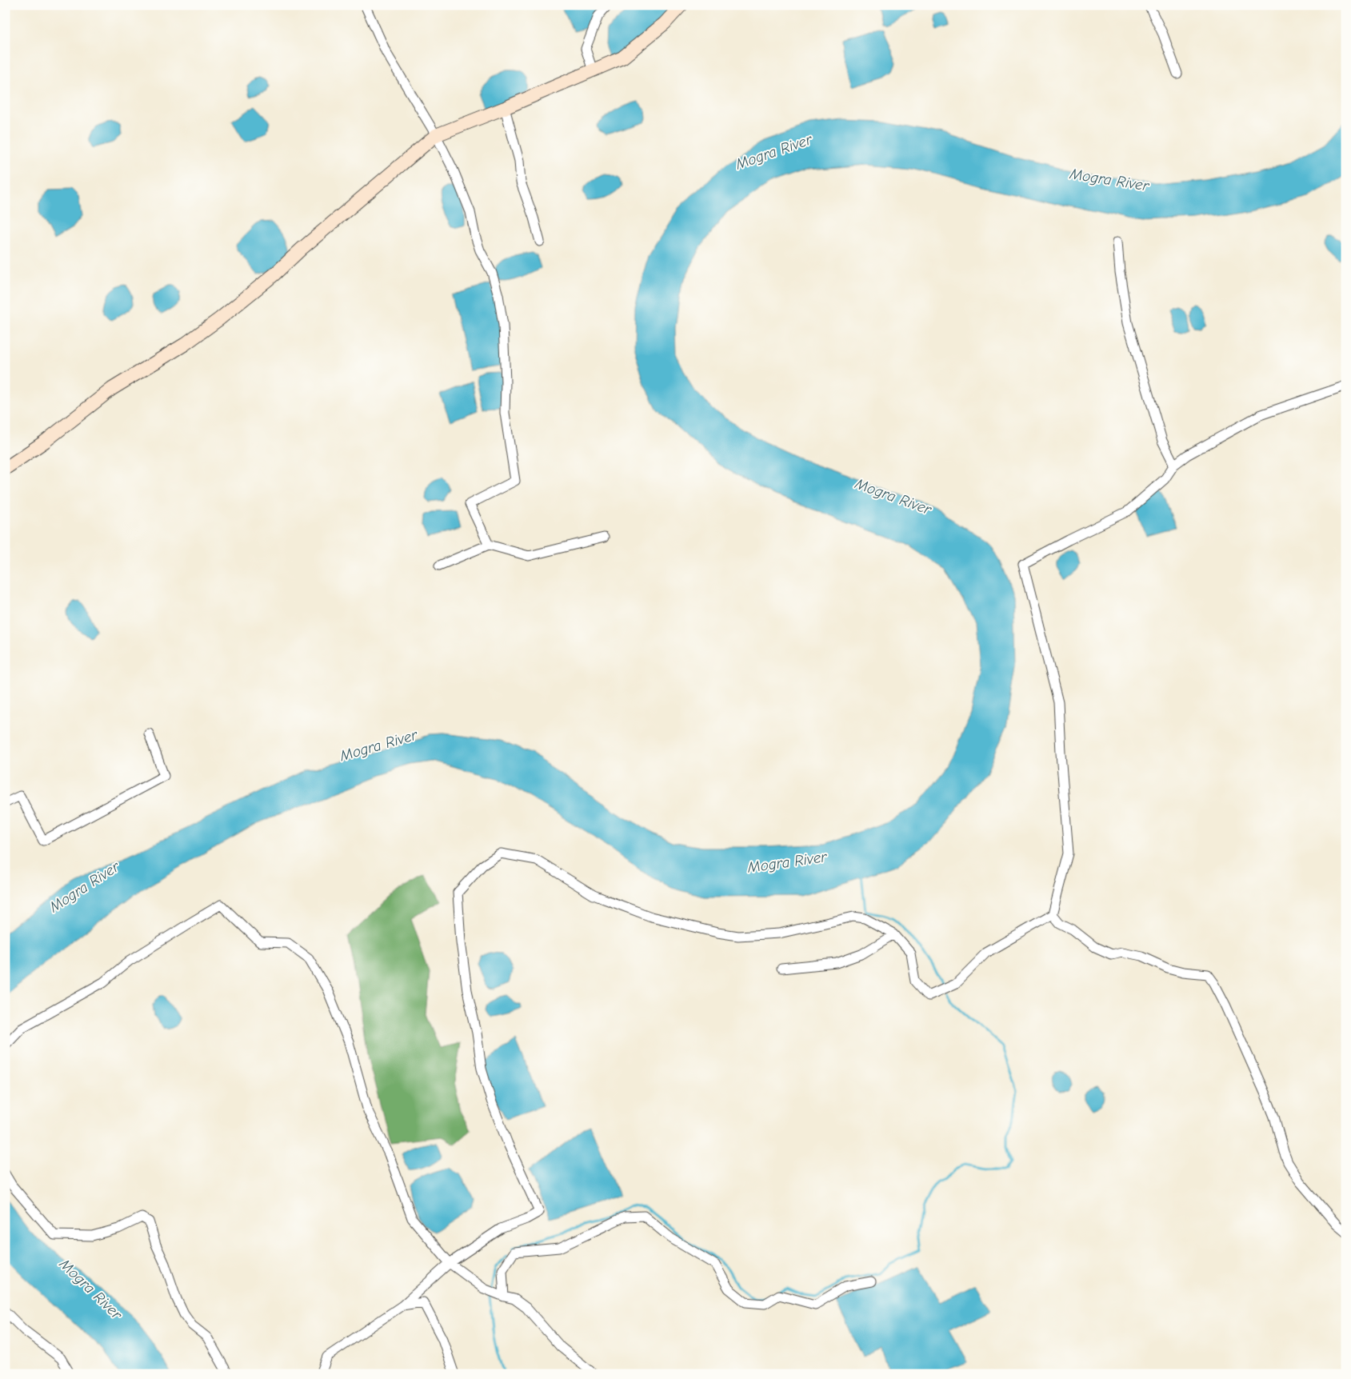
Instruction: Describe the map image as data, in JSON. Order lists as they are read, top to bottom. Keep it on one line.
{"water":["Mogra River"]}
